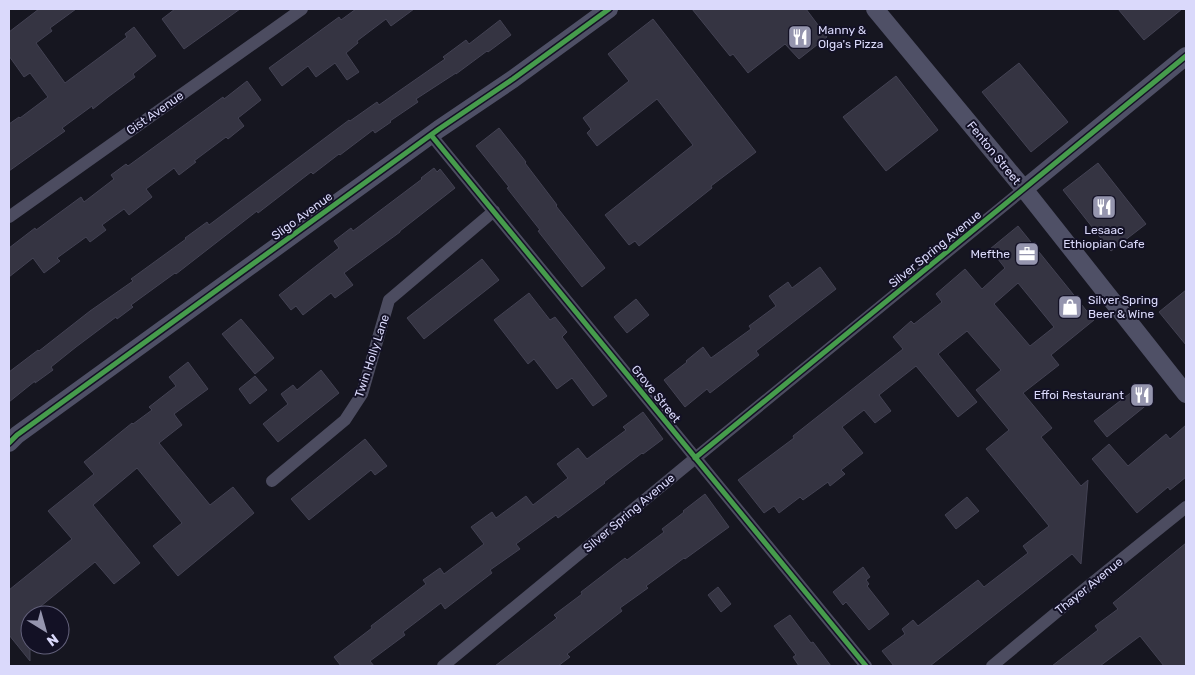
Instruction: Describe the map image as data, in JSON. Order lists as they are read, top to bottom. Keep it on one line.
{"streets":{"street":["Gist Avenue","Fenton Street","Sligo Avenue","Silver Spring Avenue","Twin Holly Lane","Grove Street","Thayer Avenue"]},"crossings":[["Fenton Street","Silver Spring Avenue"],["Sligo Avenue","Grove Street"],["Silver Spring Avenue","Grove Street"],["Twin Holly Lane","Grove Street"]],"places":{"restaurant":["Manny & Olga's Pizza","Lesaac Ethiopian Cafe","Effoi Restaurant"],"office":["Mefthe"],"shop":["Silver Spring Beer & Wine"]},"north":"bottom right"}
